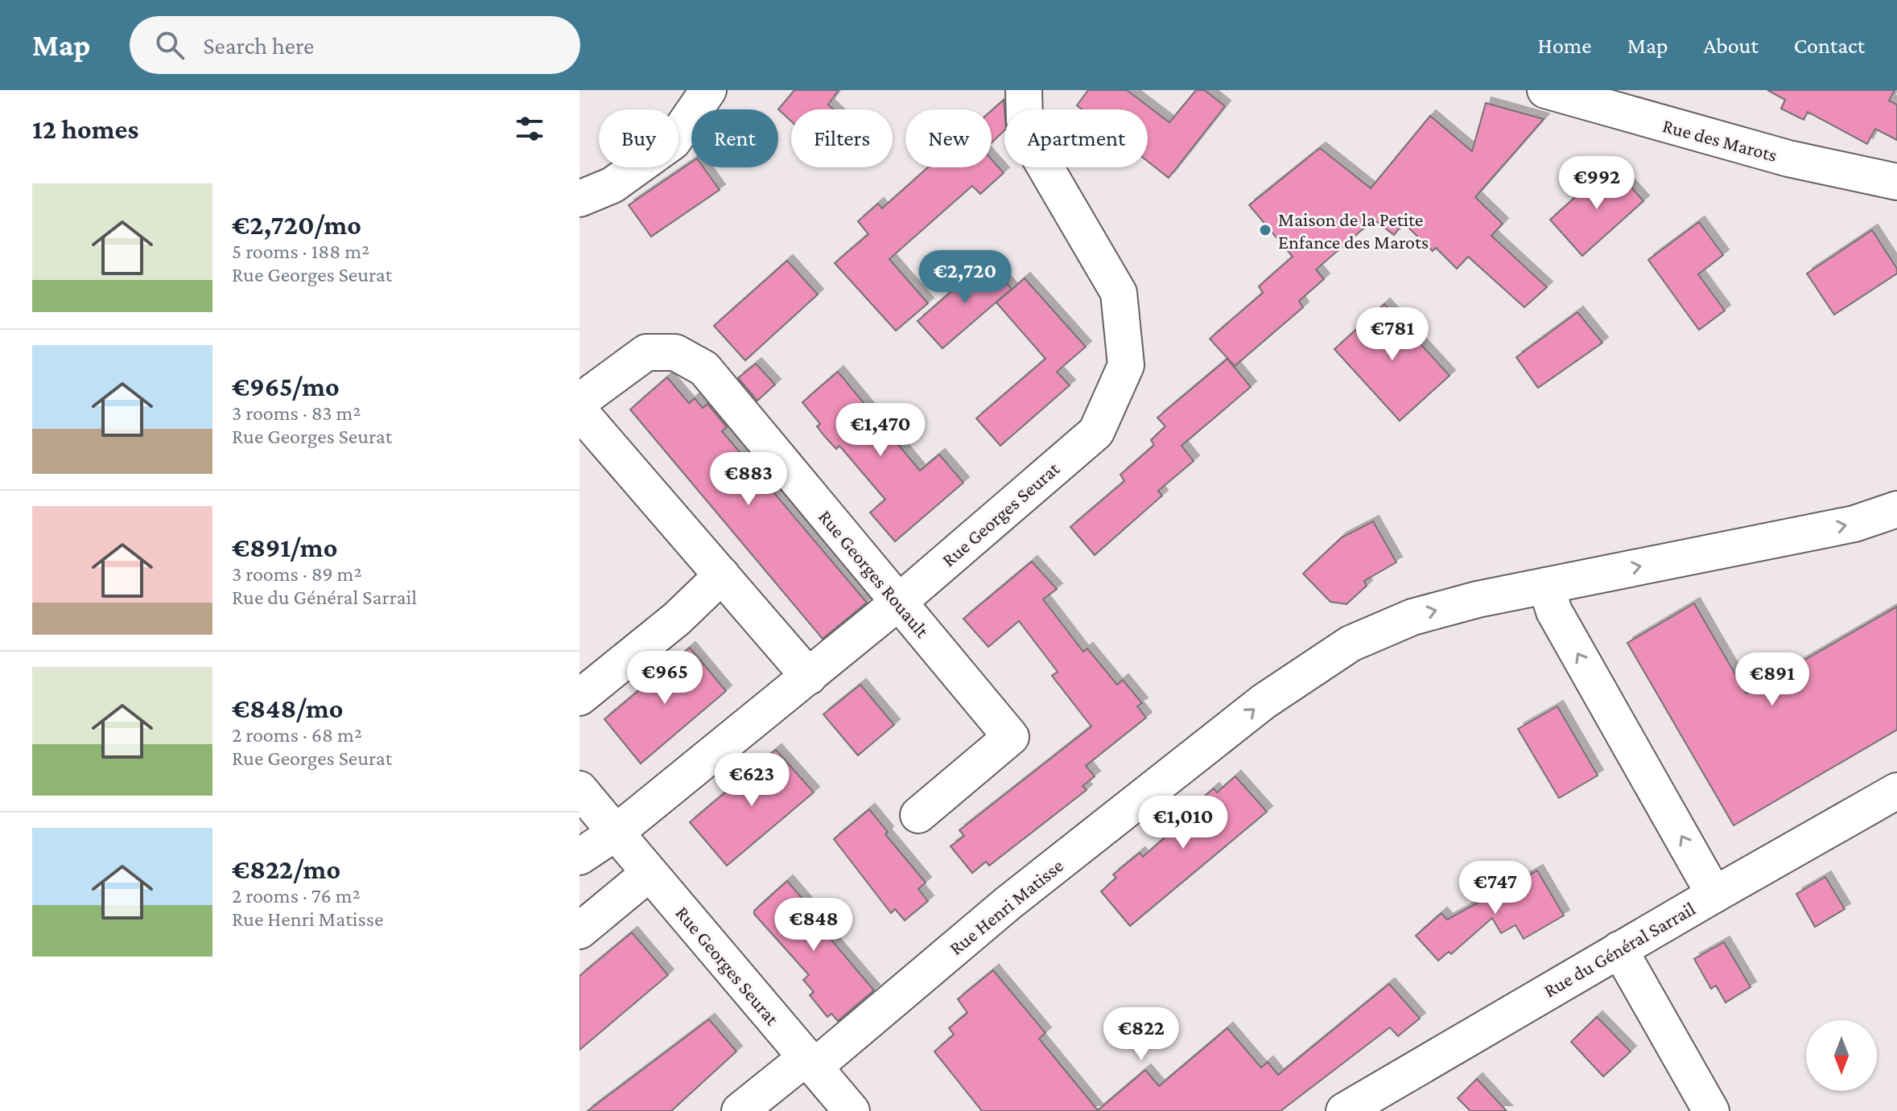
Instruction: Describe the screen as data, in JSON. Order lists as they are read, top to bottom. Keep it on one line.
{"streets":{"street":["Rue des Marots","Rue Georges Seurat","Rue Georges Rouault","Rue Henri Matisse","Rue du Général Sarrail"]},"crossings":[["Rue Georges Seurat","Rue Georges Rouault"],["Rue Georges Seurat","Rue Henri Matisse"]],"one_way":["Rue Henri Matisse"],"places":["Maison de la Petite Enfance des Marots"],"north":"bottom","page":{"header":"Map","search":"Search here","nav":["Home","Map","About","Contact"],"heading":"12 homes","chip":["Buy","Rent","Filters","New","Apartment"],"price":["€992","€2,720","€781","€1,470","€883","€965","€891","€623","€1,010","€747","€848","€822"],"list":[{"name":"€2,720/mo","note":"5 rooms · 188 m² · Rue Georges Seurat"},{"name":"€965/mo","note":"3 rooms · 83 m² · Rue Georges Seurat"},{"name":"€891/mo","note":"3 rooms · 89 m² · Rue du Général Sarrail"},{"name":"€848/mo","note":"2 rooms · 68 m² · Rue Georges Seurat"},{"name":"€822/mo","note":"2 rooms · 76 m² · Rue Henri Matisse"}]}}
